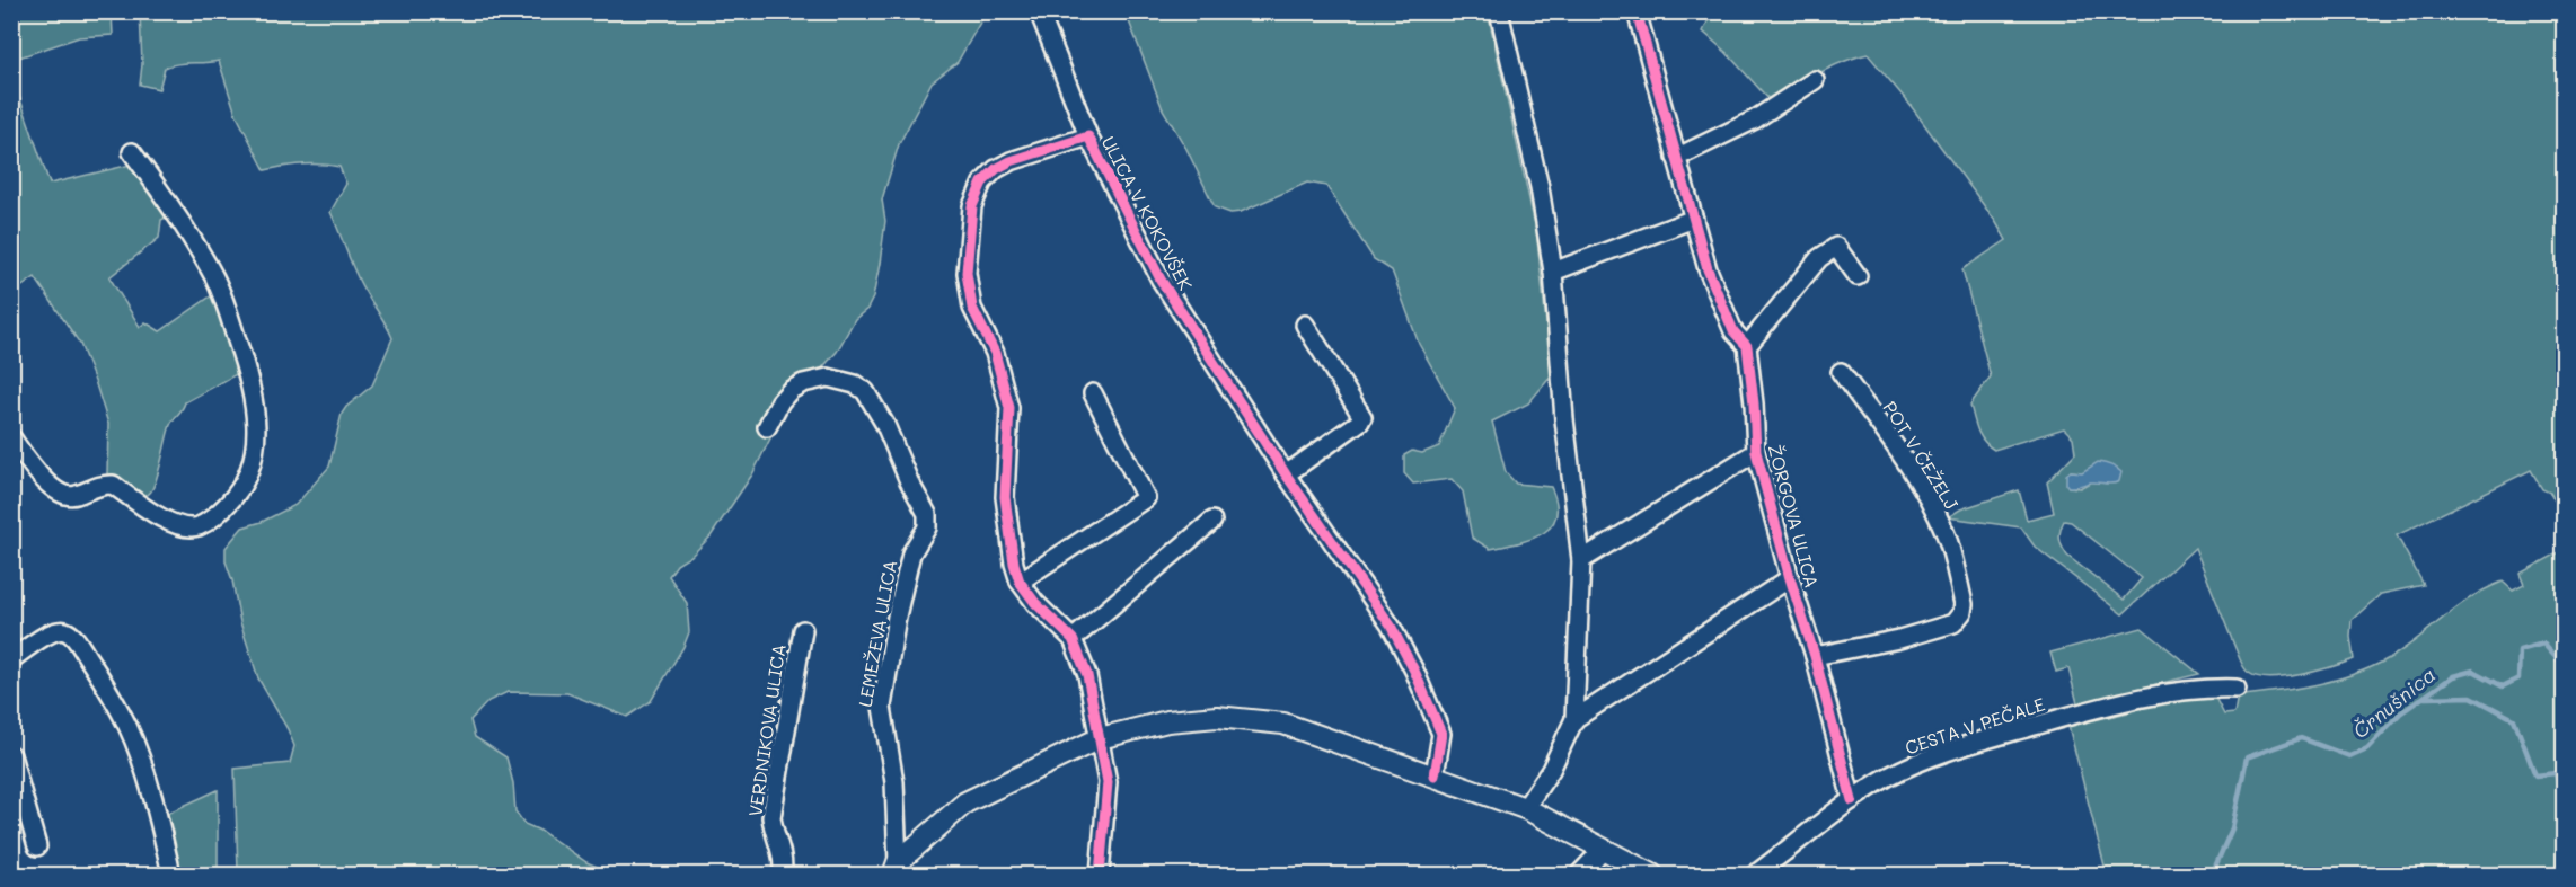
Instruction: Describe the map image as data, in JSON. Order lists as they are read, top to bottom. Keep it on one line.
{"streets":{"street":["ULICA V KOKOVŠEK","POT V ČEŽELJ","ŽORGOVA ULICA","LEMEŽEVA ULICA","CESTA V PEČALE","VERDNIKOVA ULICA"]},"crossings":[["POT V ČEŽELJ","ŽORGOVA ULICA"],["ŽORGOVA ULICA","CESTA V PEČALE"]],"water":["Črnušnica"]}
